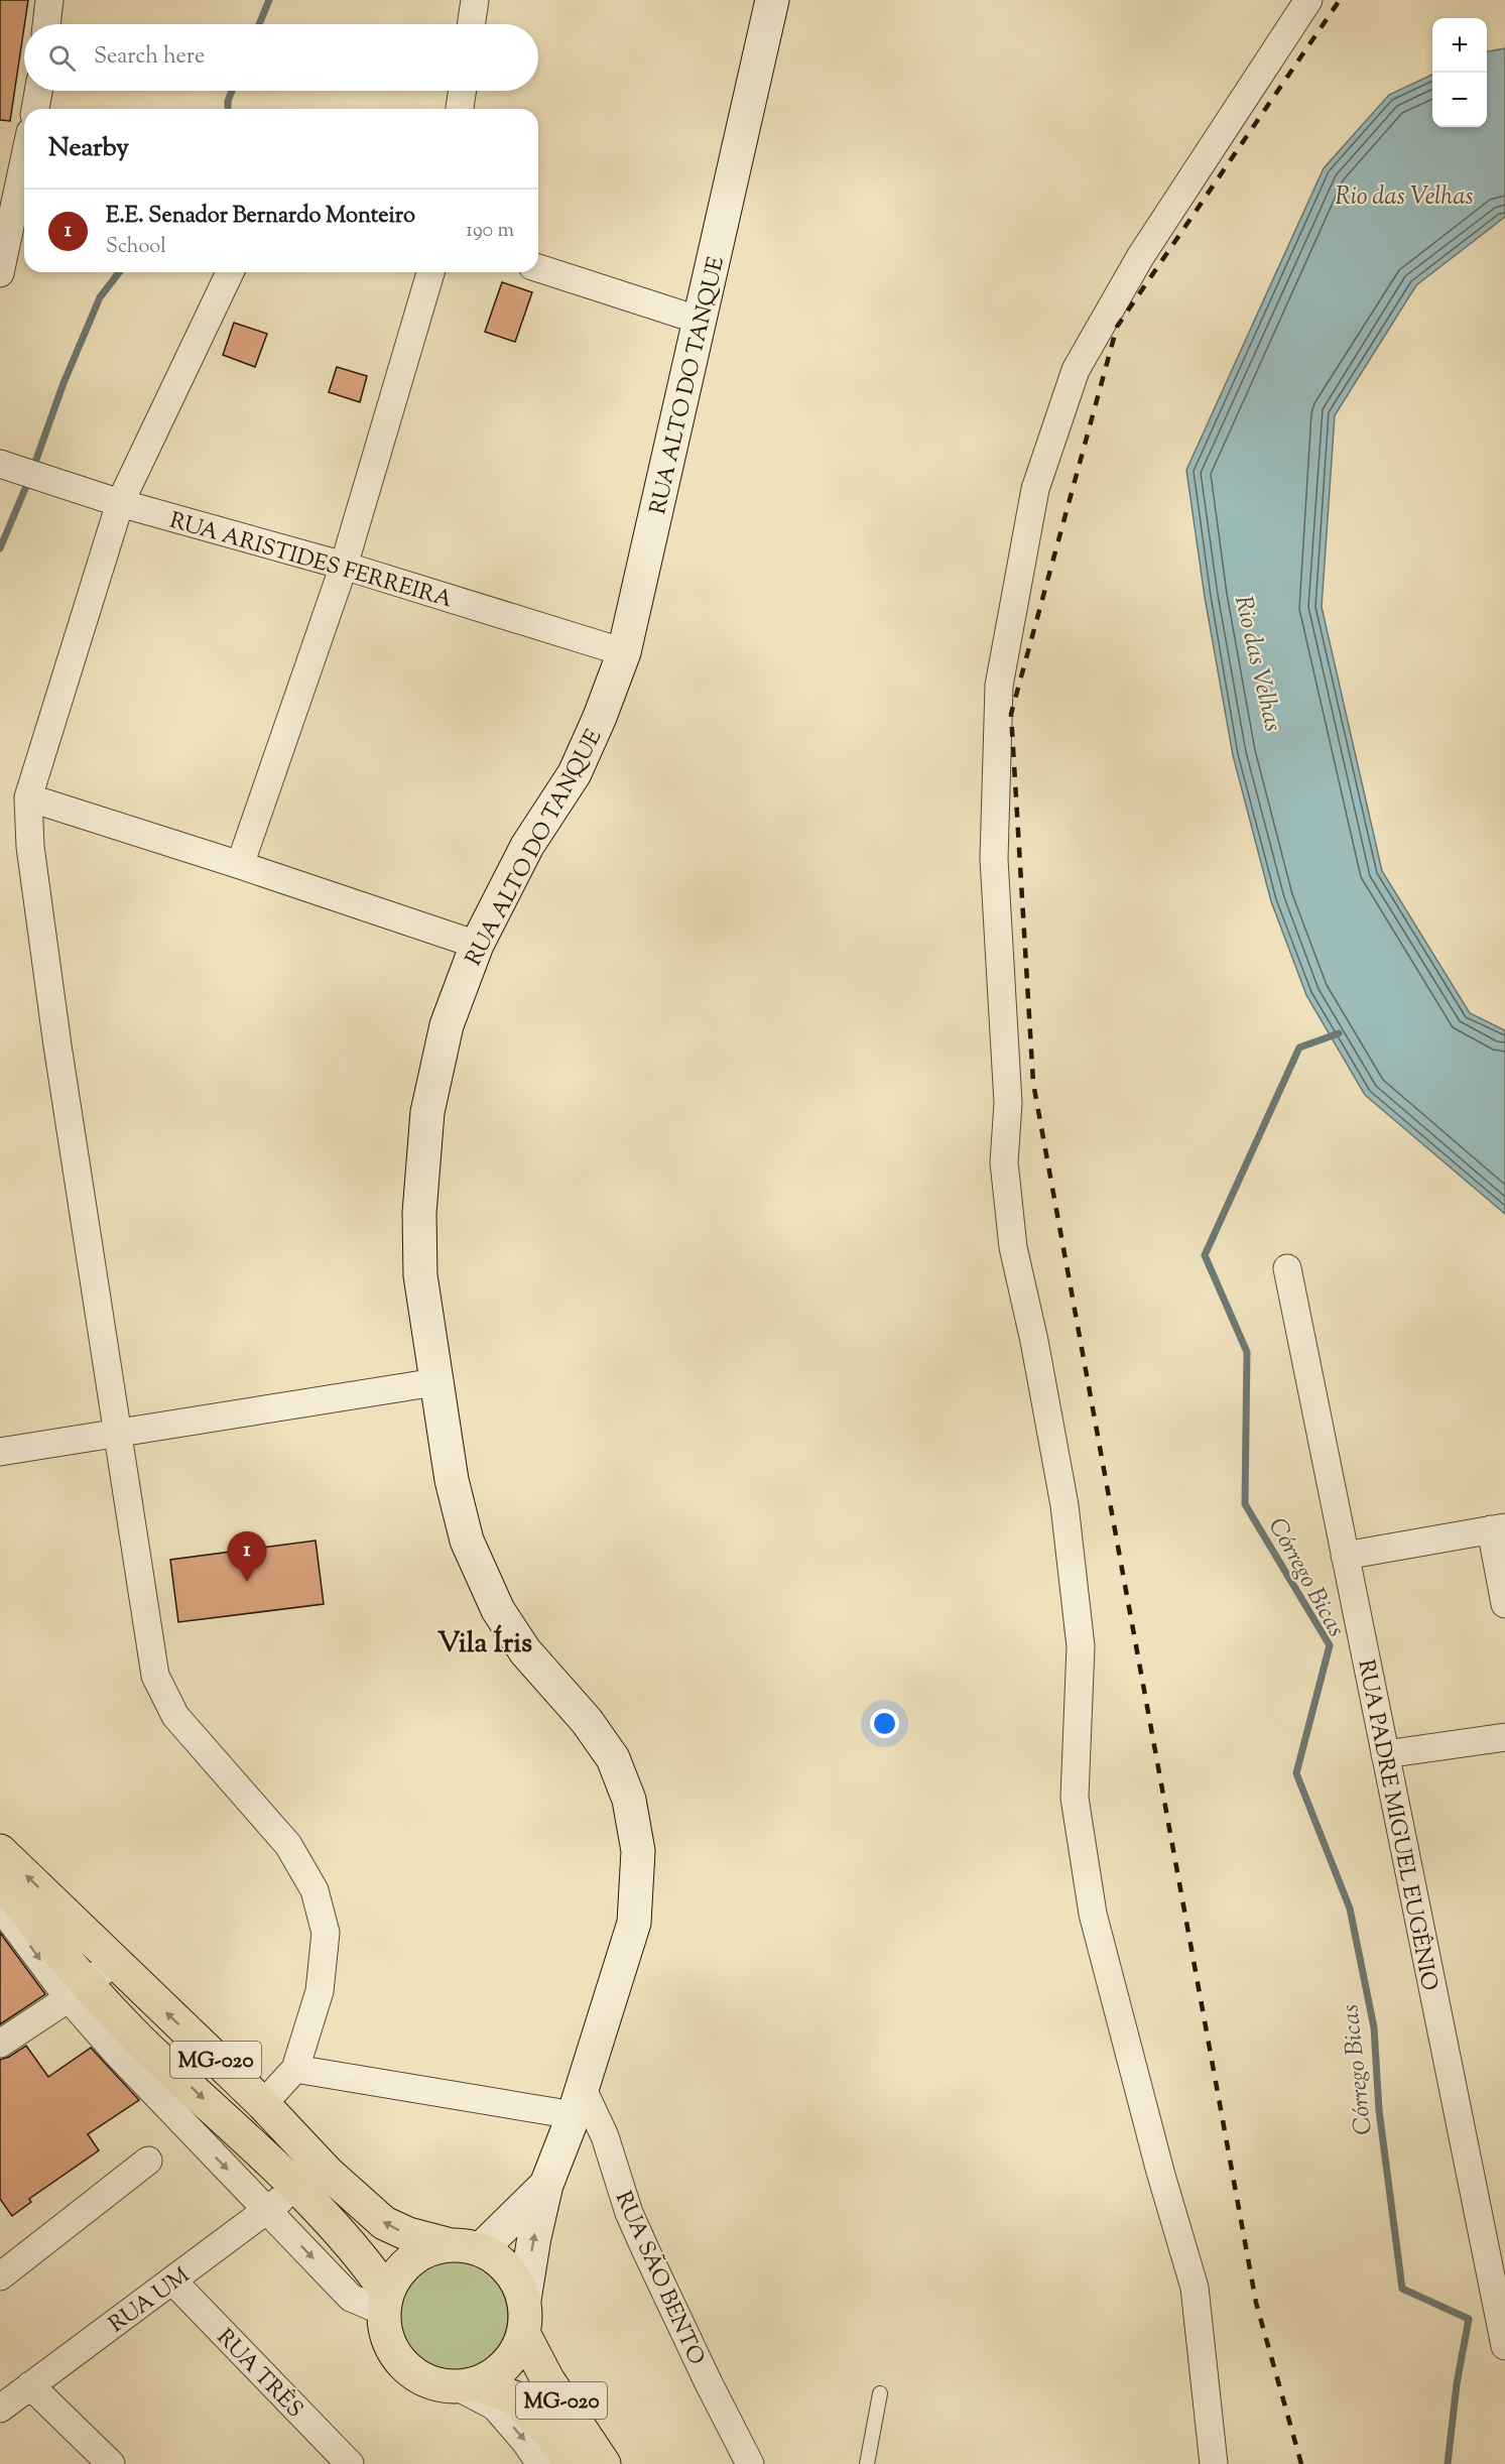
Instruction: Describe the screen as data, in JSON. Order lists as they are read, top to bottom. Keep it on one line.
{"streets":{"highway":["MG-020"],"main road":["RUA ALTO DO TANQUE"],"street":["RUA ARISTIDES FERREIRA","RUA PADRE MIGUEL EUGÊNIO","RUA SÃO BENTO","RUA UM","RUA TRÊS"]},"crossings":[["RUA ALTO DO TANQUE","RUA ARISTIDES FERREIRA"],["RUA ALTO DO TANQUE","MG-020"],["RUA ALTO DO TANQUE","RUA SÃO BENTO"],["MG-020","RUA UM"],["RUA UM","RUA TRÊS"]],"districts":["Vila Íris"],"water":["Rio das Velhas","Córrego Bicas"],"page":{"map_buttons":["+","−"],"search":"Search here","heading":"Nearby","list":[{"mark":"1","name":"E.E. Senador Bernardo Monteiro","note":"School","value":"190 m"}],"pins":"1"}}
